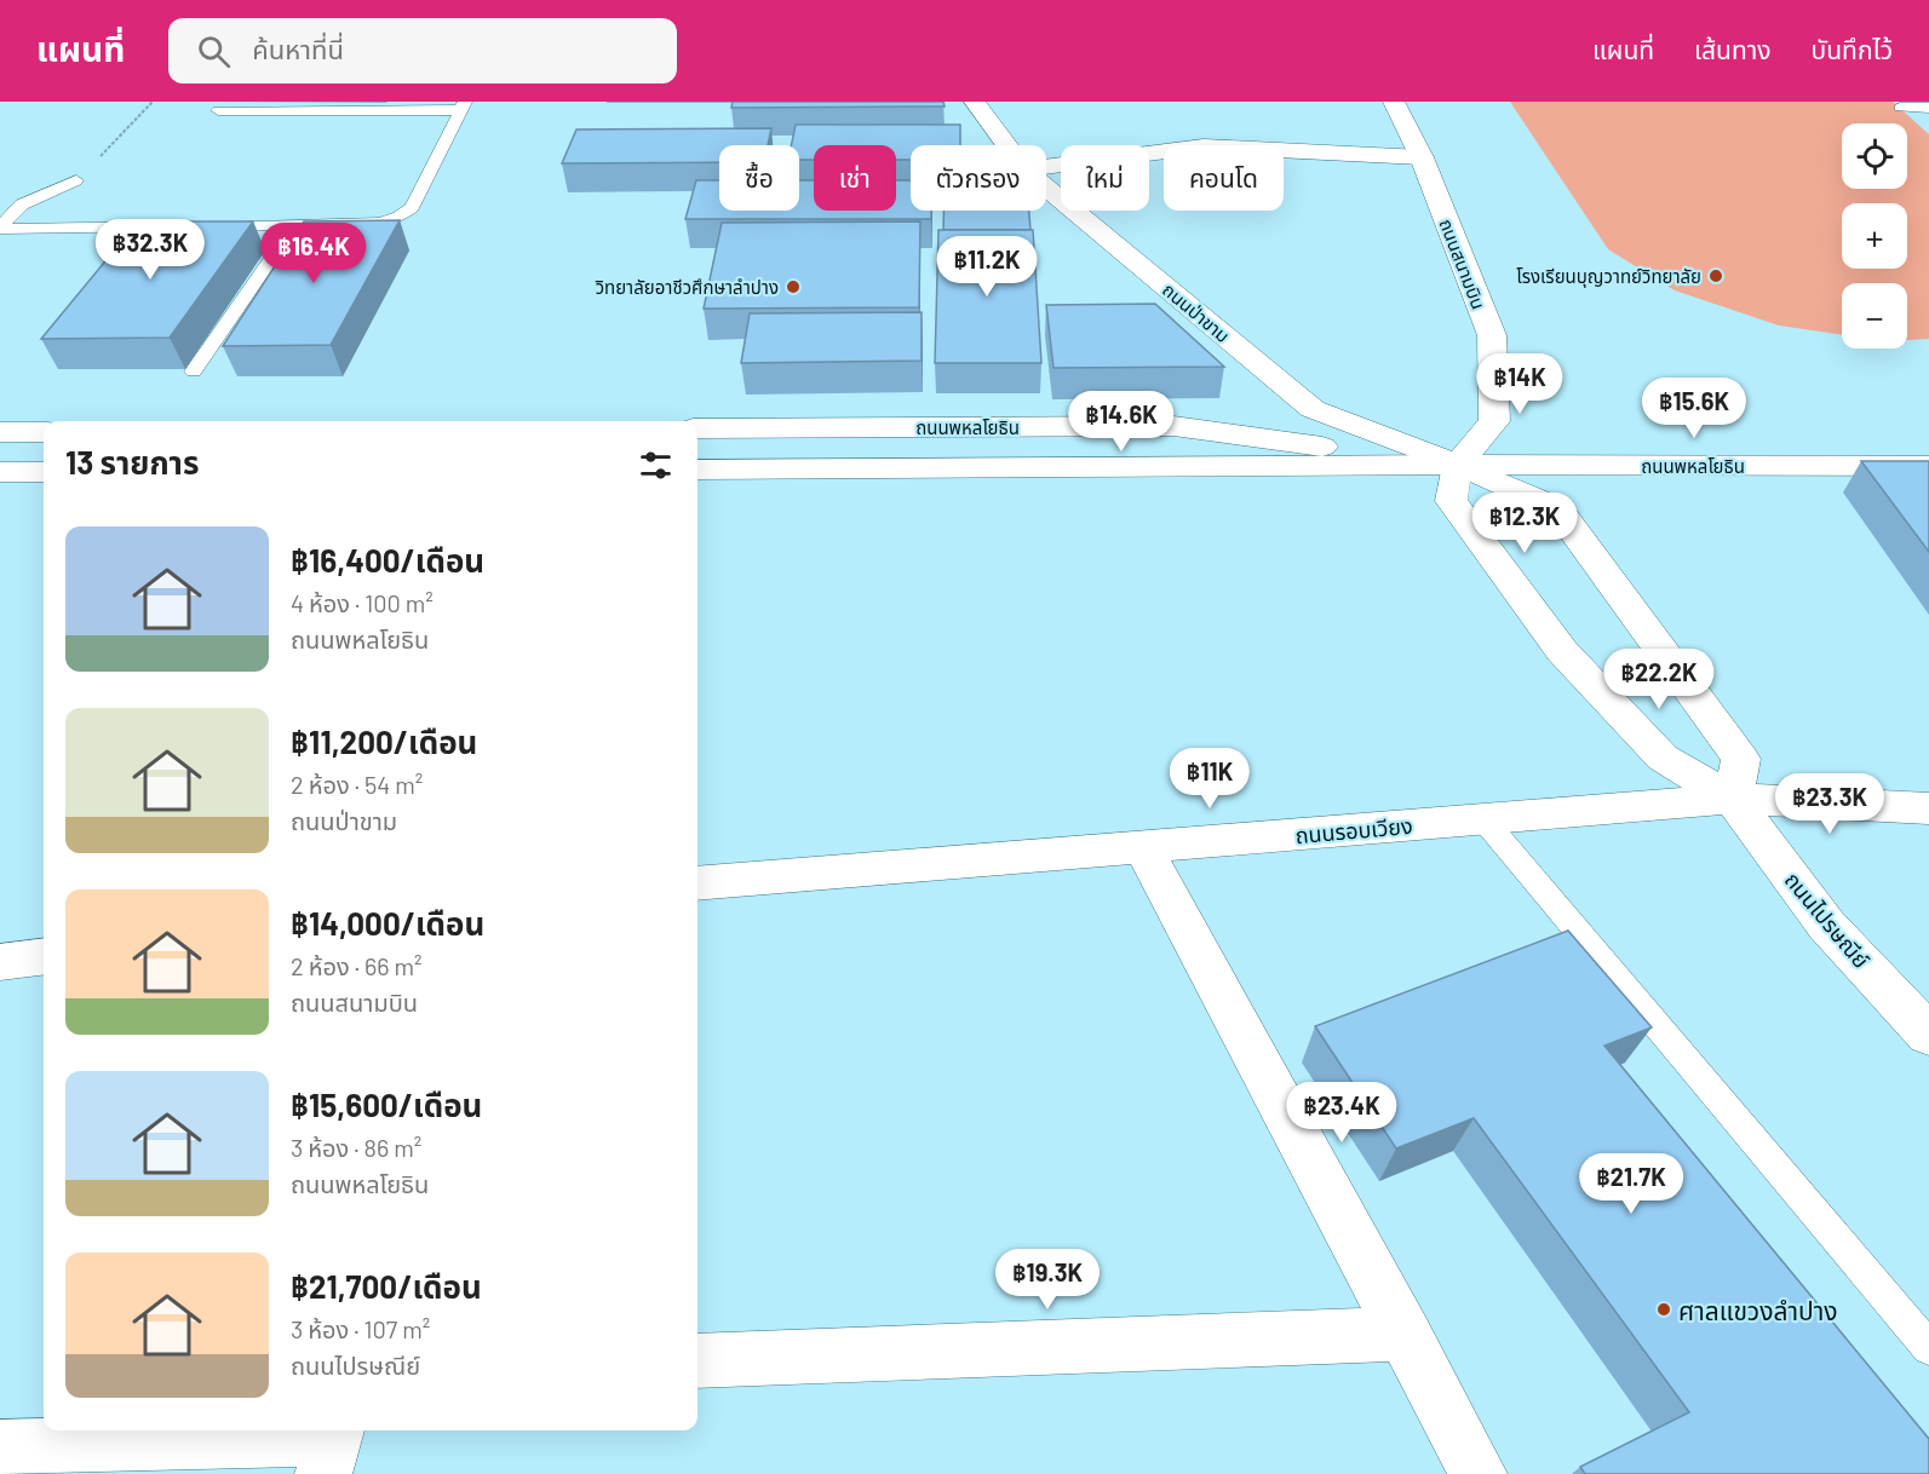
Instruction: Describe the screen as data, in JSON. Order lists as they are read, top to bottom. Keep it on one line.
{"streets":{"street":["ถนนสนามบิน","ถนนป่าขาม","ถนนพหลโยธิน","ถนนรอบเวียง","ถนนไปรษณีย์"]},"crossings":[["ถนนสนามบิน","ถนนป่าขาม"],["ถนนสนามบิน","ถนนพหลโยธิน"],["ถนนสนามบิน","ถนนไปรษณีย์"],["ถนนป่าขาม","ถนนพหลโยธิน"],["ถนนป่าขาม","ถนนไปรษณีย์"],["ถนนพหลโยธิน","ถนนไปรษณีย์"],["ถนนรอบเวียง","ถนนไปรษณีย์"]],"places":["โรงเรียนบุญวาทย์วิทยาลัย","วิทยาลัยอาชีวศึกษาลำปาง","ศาลแขวงลำปาง"],"page":{"header":"แผนที่","search":"ค้นหาที่นี่","nav":["แผนที่","เส้นทาง","บันทึกไว้"],"map_buttons":["+","−"],"chip":["ซื้อ","เช่า","ตัวกรอง","ใหม่","คอนโด"],"price":["฿32.3K","฿16.4K","฿11.2K","฿14K","฿15.6K","฿14.6K","฿12.3K","฿22.2K","฿11K","฿23.3K","฿23.4K","฿21.7K","฿19.3K"],"heading":"13 รายการ","list":[{"name":"฿16,400/เดือน","note":"4 ห้อง · 100 m² · ถนนพหลโยธิน"},{"name":"฿11,200/เดือน","note":"2 ห้อง · 54 m² · ถนนป่าขาม"},{"name":"฿14,000/เดือน","note":"2 ห้อง · 66 m² · ถนนสนามบิน"},{"name":"฿15,600/เดือน","note":"3 ห้อง · 86 m² · ถนนพหลโยธิน"},{"name":"฿21,700/เดือน","note":"3 ห้อง · 107 m² · ถนนไปรษณีย์"}]}}
